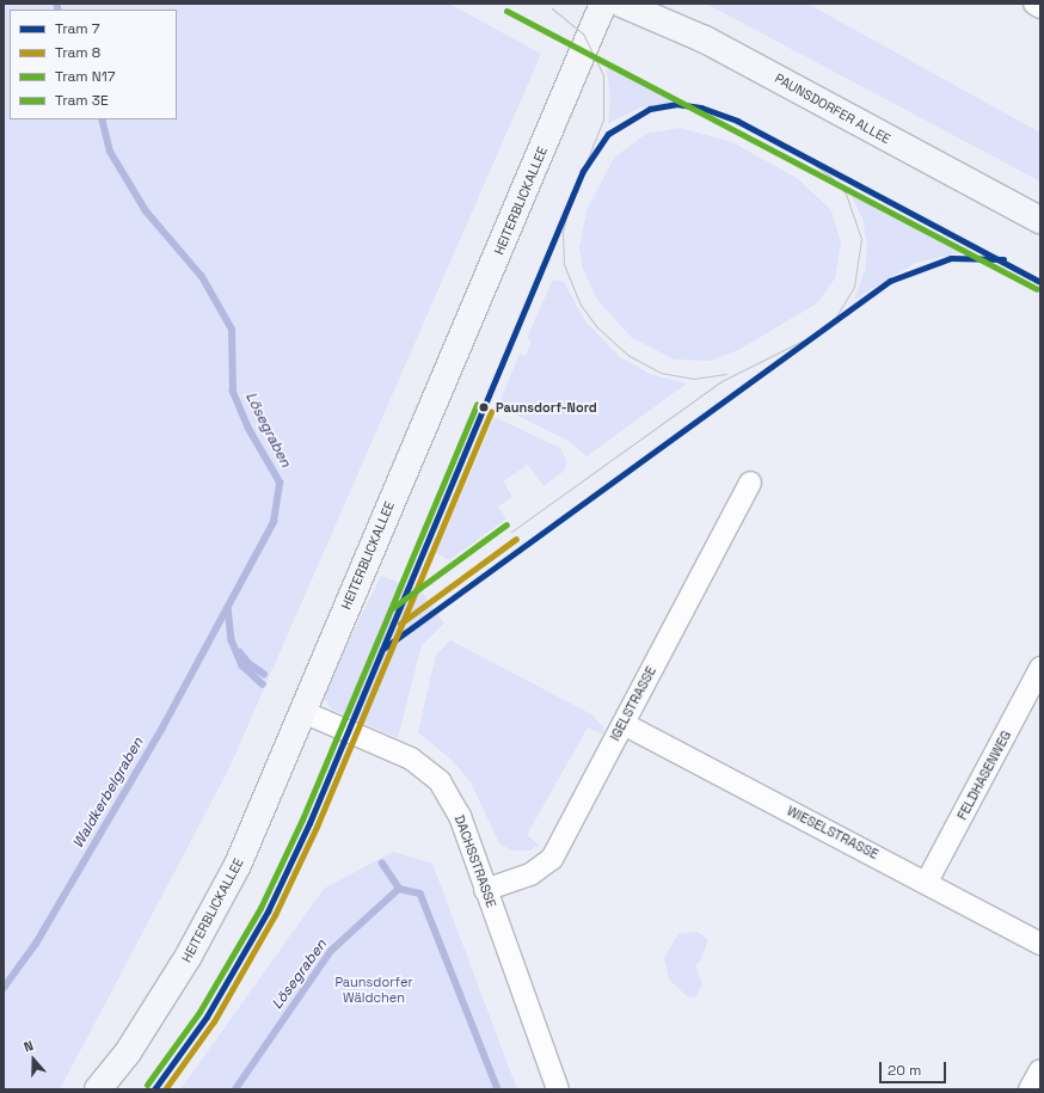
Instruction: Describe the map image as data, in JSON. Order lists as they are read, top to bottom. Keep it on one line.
{"streets":{"main road":["PAUNSDORFER ALLEE","HEITERBLICKALLEE"],"street":["IGELSTRASSE","FELDHASENWEG","WIESELSTRASSE","DACHSSTRASSE"]},"crossings":[["HEITERBLICKALLEE","DACHSSTRASSE"],["IGELSTRASSE","WIESELSTRASSE"],["IGELSTRASSE","DACHSSTRASSE"],["FELDHASENWEG","WIESELSTRASSE"]],"water":["Lösegraben","Waldkerbelgraben"],"parks":["Paunsdorfer Wäldchen"],"places":["Paunsdorf-Nord"],"lines":["tram line 3E","tram line 7","tram line N17","tram line 8"],"legend":["Tram 7","Tram 8","Tram N17","Tram 3E"],"scale_bar":"20 m","north":"top"}
